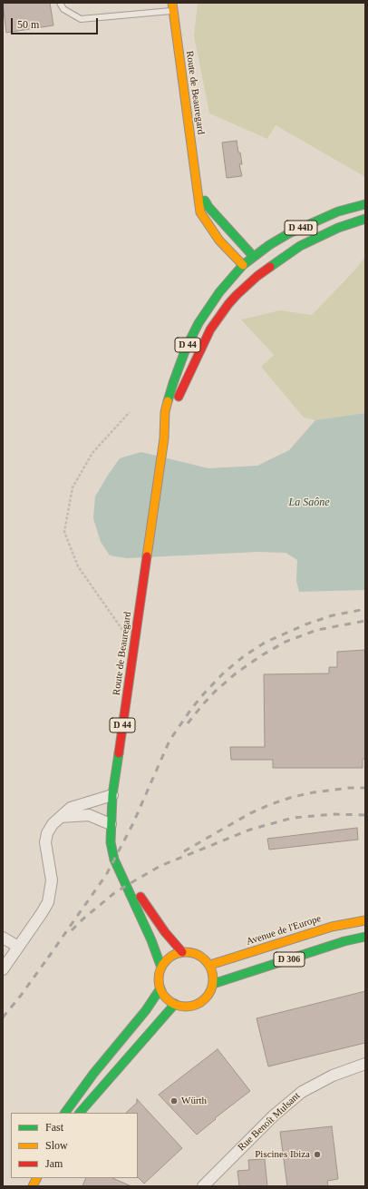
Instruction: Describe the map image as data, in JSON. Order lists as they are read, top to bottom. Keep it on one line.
{"streets":{"main road":["Route de Beauregard","D 44D","D 44","Avenue de l'Europe","D 306"],"street":["Rue Benoît Mulsant"]},"crossings":[["Route de Beauregard","D 44D"],["Route de Beauregard","D 44"],["Route de Beauregard","Avenue de l'Europe"],["Route de Beauregard","D 306"],["D 44D","D 44"],["Avenue de l'Europe","D 306"]],"water":["La Saône"],"places":["Würth","Piscines Ibiza"],"legend":["Fast","Slow","Jam"],"scale_bar":"50 m"}
